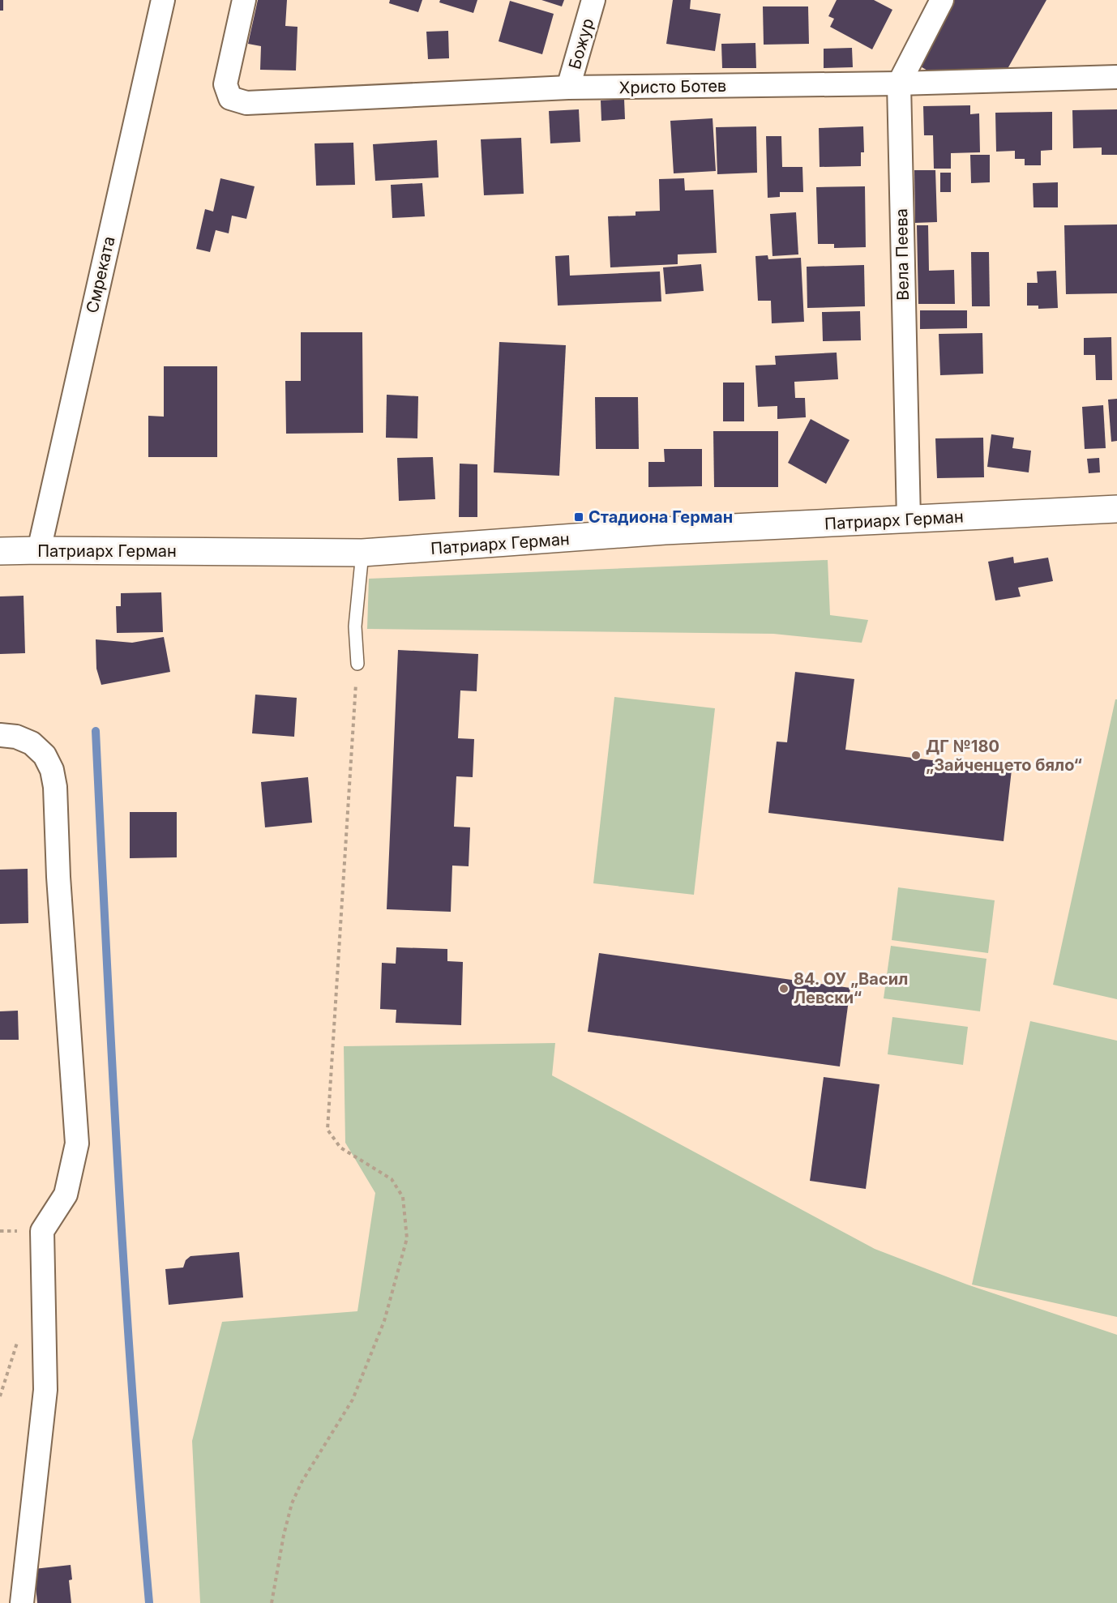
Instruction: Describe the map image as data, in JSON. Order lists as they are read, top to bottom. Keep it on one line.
{"streets":{"street":["Божур","Христо Ботев","Вела Пеева","Смреката","Патриарх Герман"]},"crossings":[["Божур","Христо Ботев"],["Христо Ботев","Вела Пеева"],["Вела Пеева","Патриарх Герман"],["Смреката","Патриарх Герман"]],"places":{"transit":["Стадиона Герман"],"other":["ДГ №180 „Зайченцето бяло“","84. ОУ „Васил Левски“"]}}
